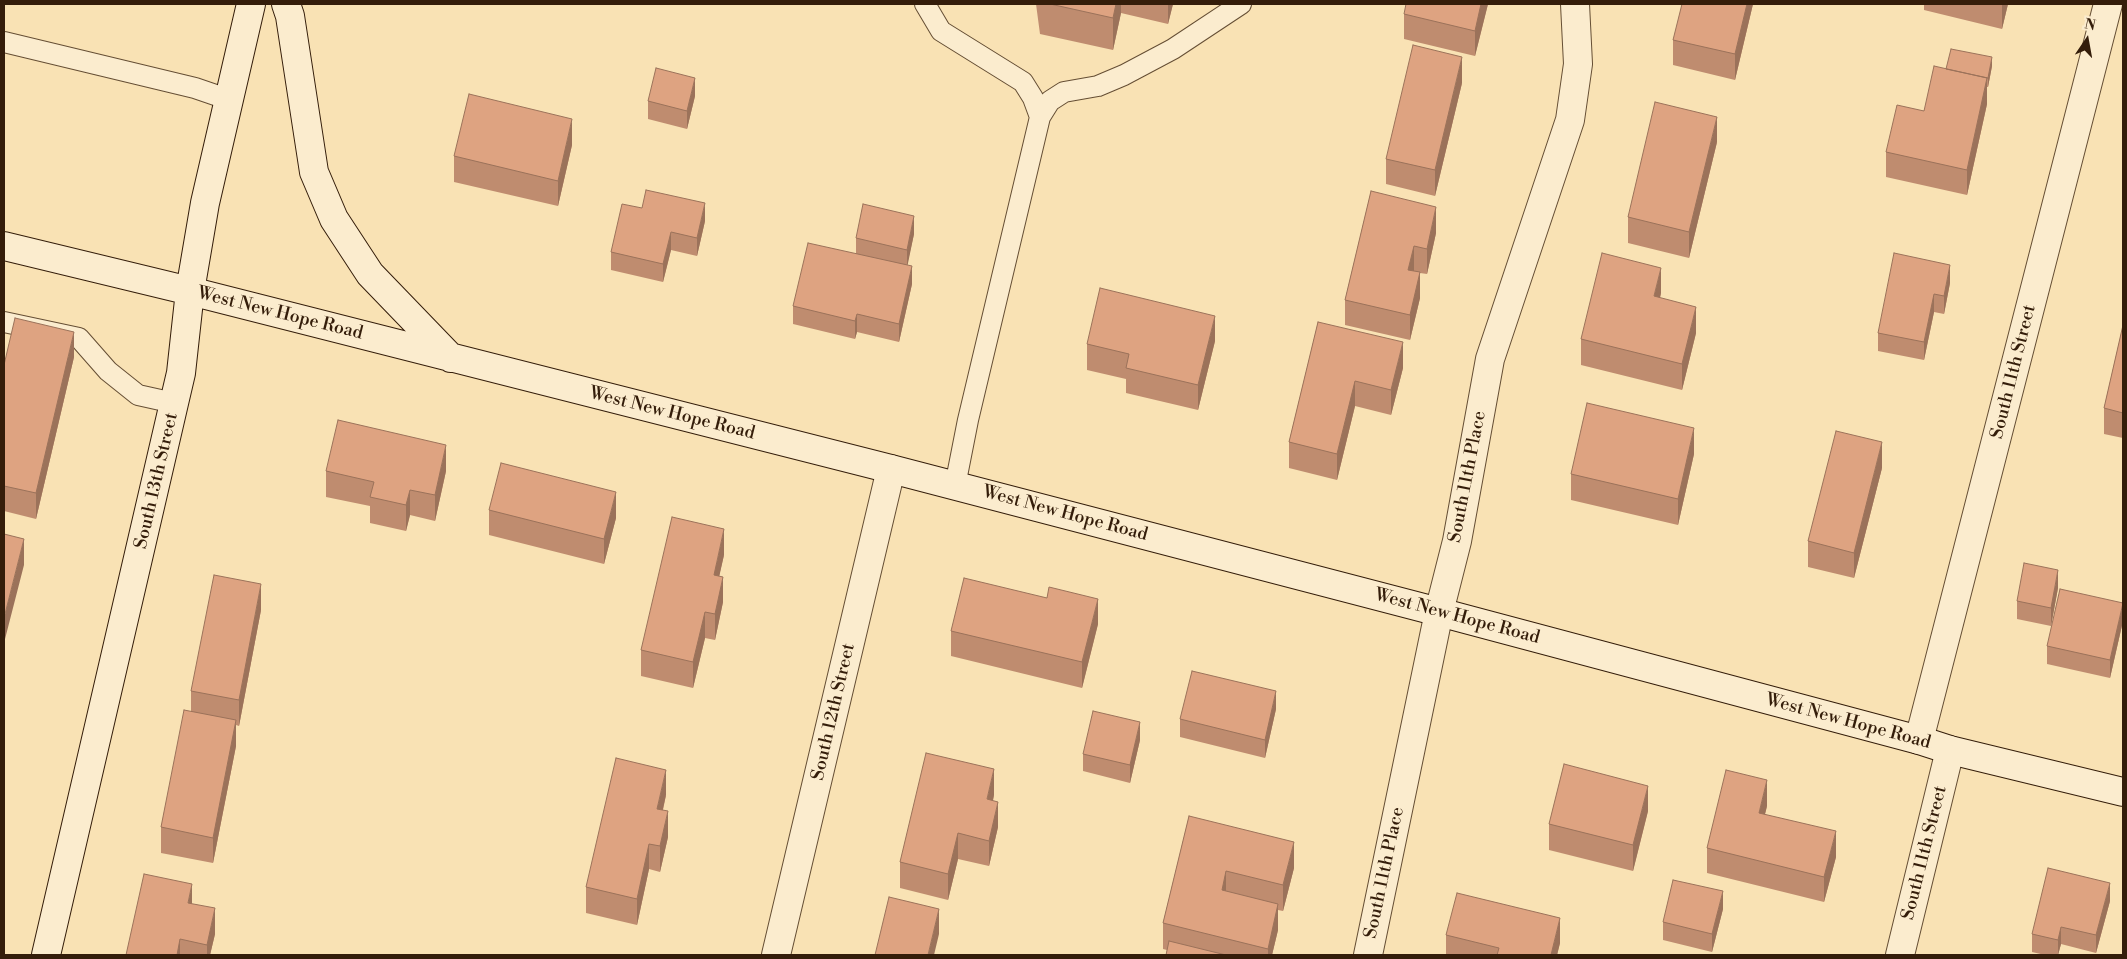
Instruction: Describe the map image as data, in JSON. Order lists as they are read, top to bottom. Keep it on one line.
{"streets":{"street":["West New Hope Road","South 11th Street","South 11th Place","South 13th Street","South 12th Street"]},"crossings":[["West New Hope Road","South 11th Street"],["West New Hope Road","South 11th Place"],["West New Hope Road","South 13th Street"],["West New Hope Road","South 12th Street"]],"north":"top"}
